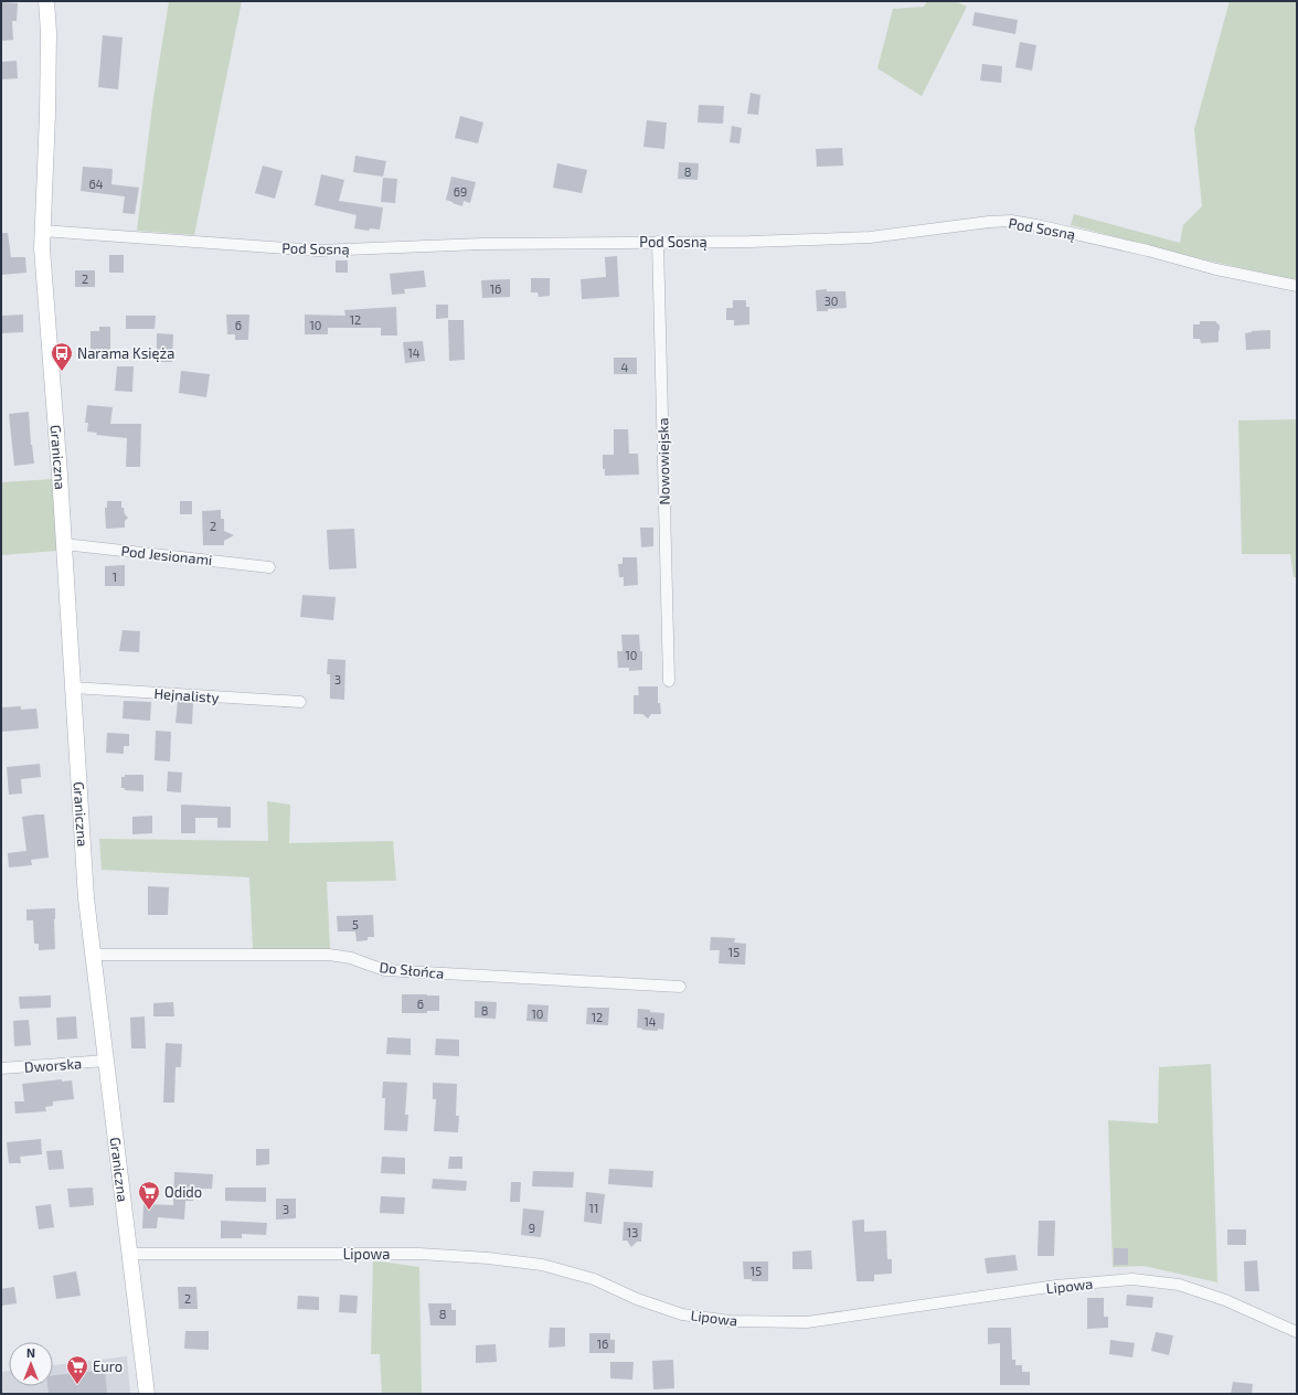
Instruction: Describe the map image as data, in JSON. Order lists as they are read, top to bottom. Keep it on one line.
{"streets":{"street":["Pod Sosną","Graniczna","Nowowiejska","Pod Jesionami","Hejnalisty","Do Słońca","Dworska","Lipowa"]},"crossings":[["Pod Sosną","Graniczna"],["Pod Sosną","Nowowiejska"],["Graniczna","Pod Jesionami"],["Graniczna","Hejnalisty"],["Graniczna","Do Słońca"],["Graniczna","Dworska"],["Graniczna","Lipowa"]],"places":{"bus stop":["Narama Księża"],"supermarket":["Odido","Euro"]},"house_numbers":["8","64","69","2","16","30","12","6","10","14","4","2","1","10","3","5","15","6","8","10","12","14","11","3","9","13","15","2","8","16"],"north":"top"}
